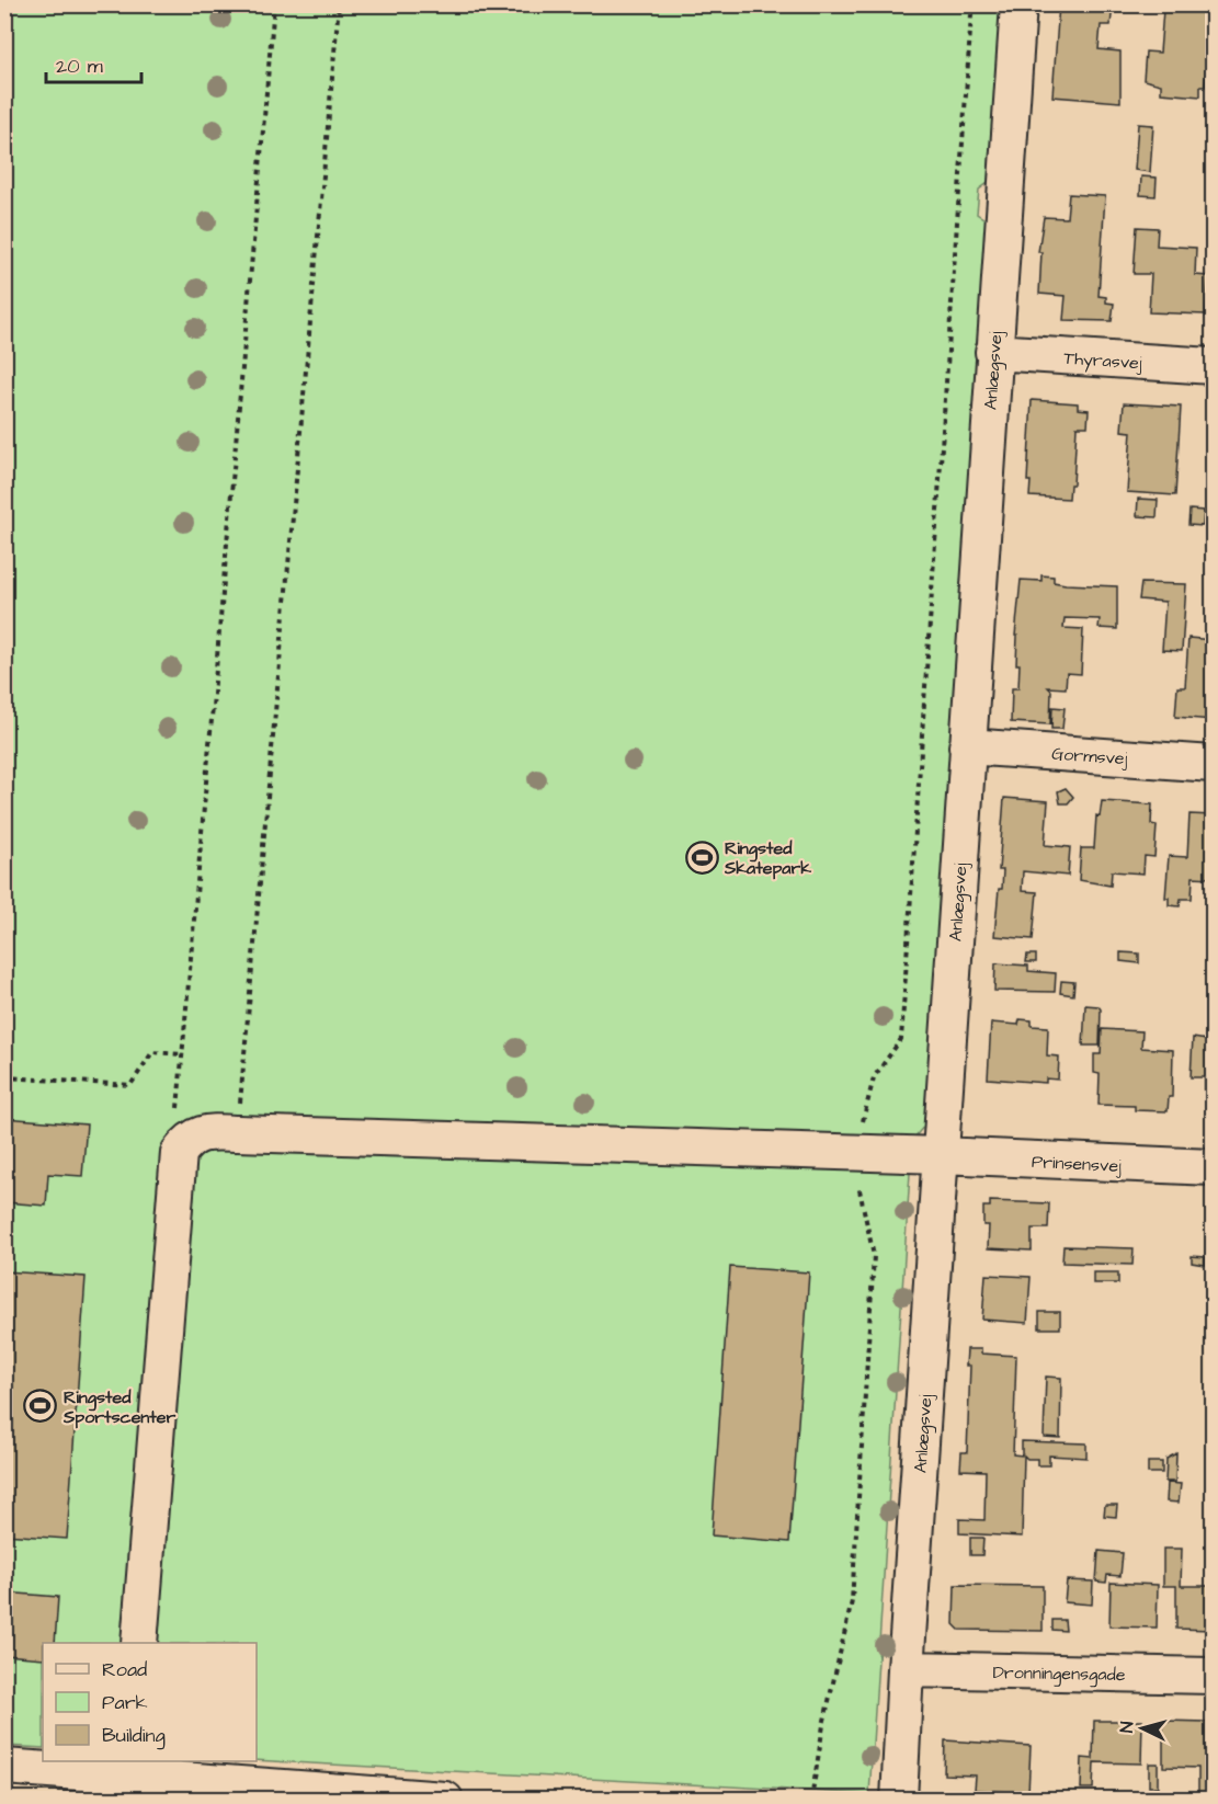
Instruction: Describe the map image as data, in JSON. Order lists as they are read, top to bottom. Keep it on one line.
{"streets":{"street":["Thyrasvej","Anlægsvej","Gormsvej","Prinsensvej","Dronningensgade"]},"crossings":[["Thyrasvej","Anlægsvej"],["Anlægsvej","Gormsvej"],["Anlægsvej","Prinsensvej"],["Anlægsvej","Dronningensgade"]],"places":{"sports":["Ringsted Skatepark","Ringsted Sportscenter"]},"legend":["Road","Park","Building"],"scale_bar":"20 m","north":"left"}
